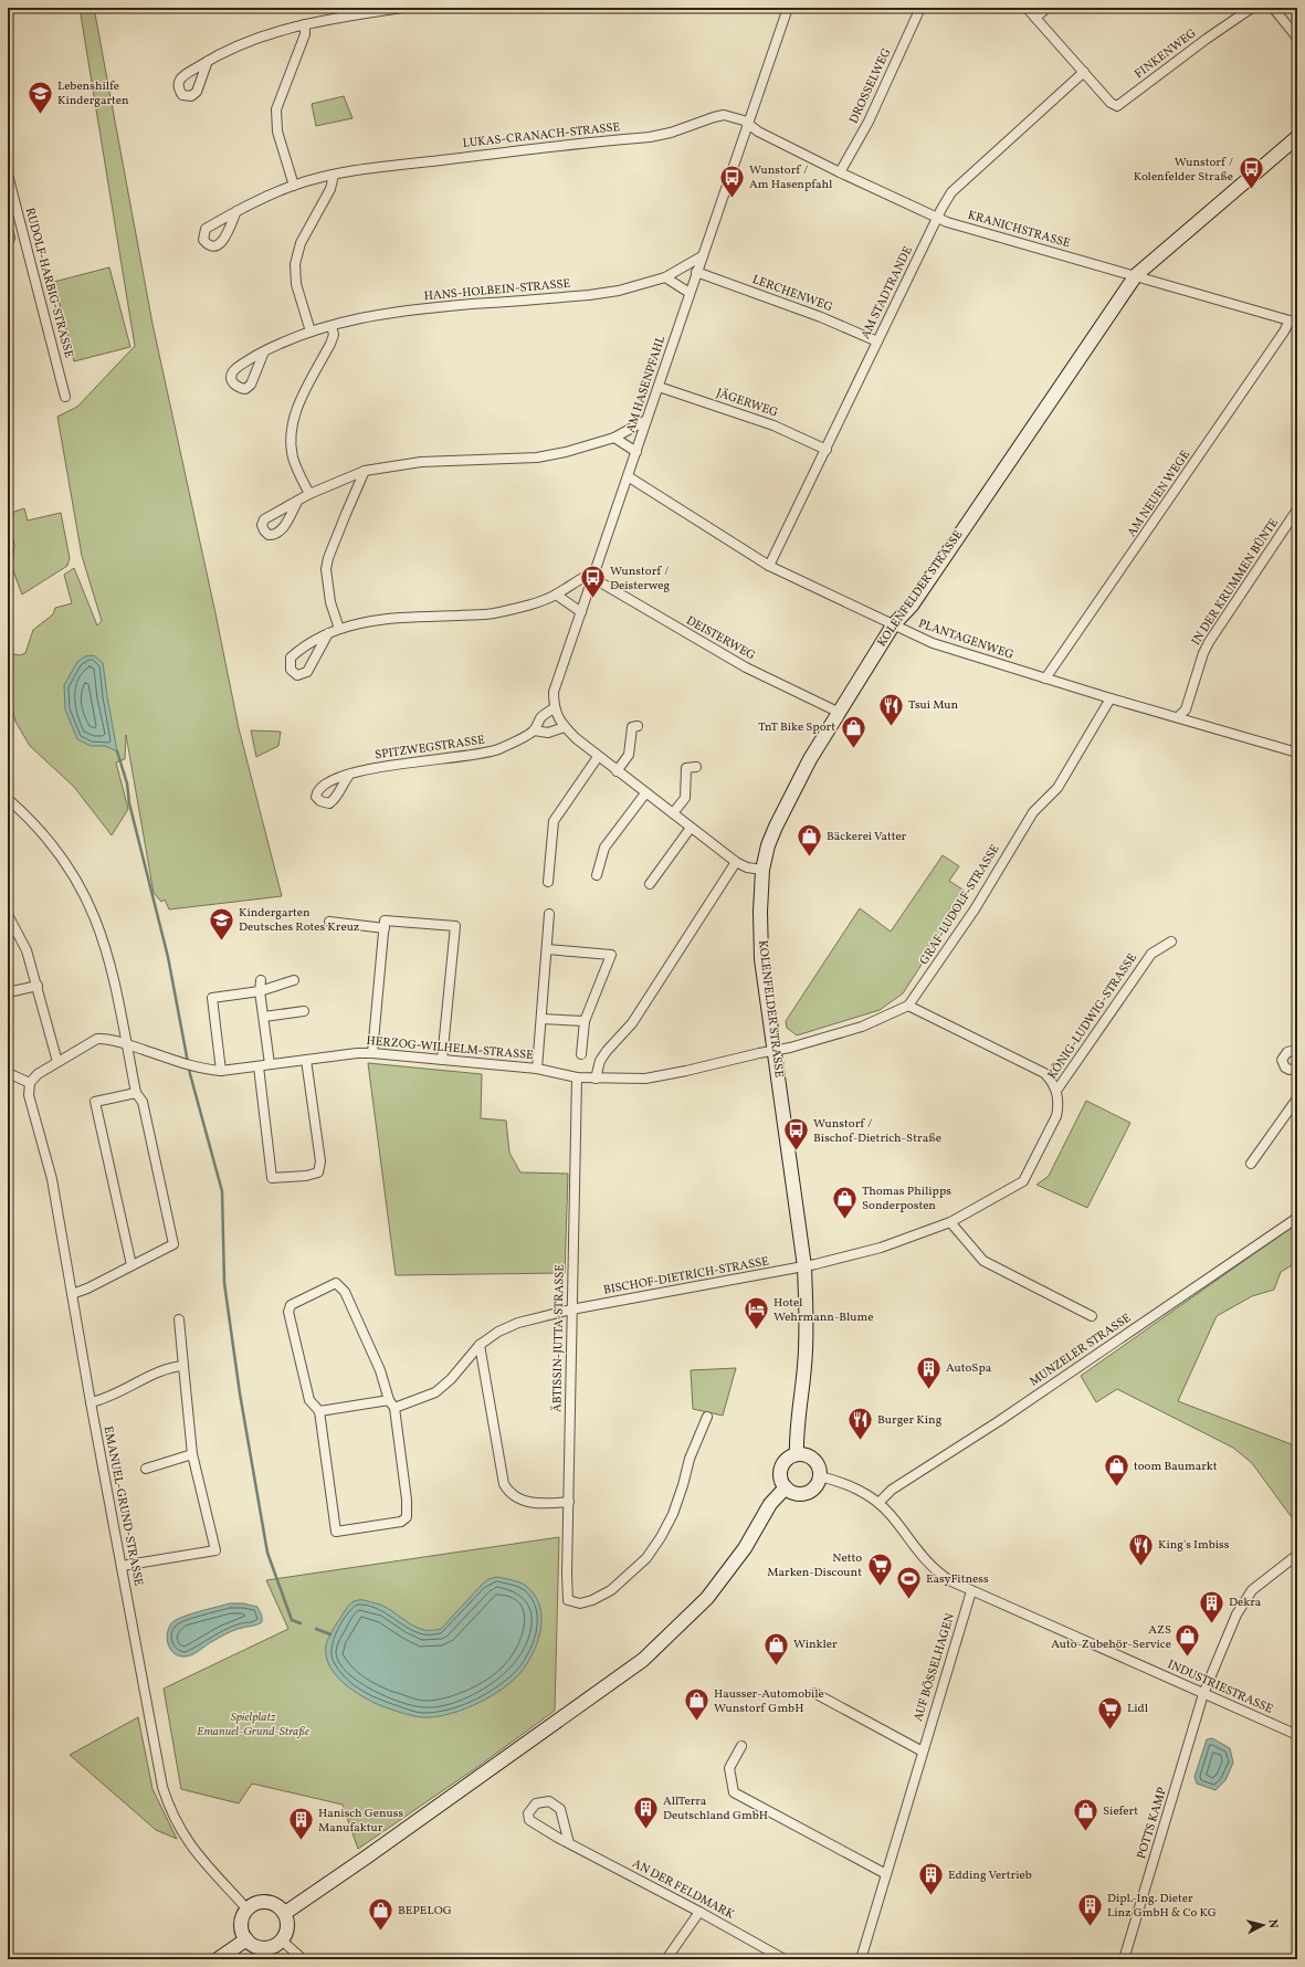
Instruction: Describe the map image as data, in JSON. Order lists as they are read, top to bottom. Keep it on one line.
{"streets":{"main road":["KOLENFELDER STRASSE"],"street":["FINKENWEG","DROSSELWEG","LUKAS-CRANACH-STRASSE","KRANICHSTRASSE","RUDOLF-HARBIG-STRASSE","HANS-HOLBEIN-STRASSE","AM STADTRANDE","LERCHENWEG","AM HASENPFAHL","JÄGERWEG","AM NEUEN WEGE","IN DER KRUMMEN BÜNTE","DEISTERWEG","PLANTAGENWEG","SPITZWEGSTRASSE","GRAF-LUDOLF-STRASSE","KÖNIG-LUDWIG-STRASSE","HERZOG-WILHELM-STRASSE","BISCHOF-DIETRICH-STRASSE","ÄBTISSIN-JUTTA-STRASSE","MUNZELER STRASSE","EMANUEL-GRUND-STRASSE","AUF BÖSSELHAGEN","INDUSTRIESTRASSE","POTTS KAMP","AN DER FELDMARK"]},"crossings":[["FINKENWEG","AM STADTRANDE"],["DROSSELWEG","KRANICHSTRASSE"],["LUKAS-CRANACH-STRASSE","KRANICHSTRASSE"],["LUKAS-CRANACH-STRASSE","AM HASENPFAHL"],["KRANICHSTRASSE","AM STADTRANDE"],["KRANICHSTRASSE","AM HASENPFAHL"],["KRANICHSTRASSE","AM NEUEN WEGE"],["KRANICHSTRASSE","KOLENFELDER STRASSE"],["HANS-HOLBEIN-STRASSE","AM HASENPFAHL"],["AM STADTRANDE","LERCHENWEG"],["AM STADTRANDE","JÄGERWEG"],["AM STADTRANDE","PLANTAGENWEG"],["LERCHENWEG","AM HASENPFAHL"],["AM HASENPFAHL","JÄGERWEG"],["AM HASENPFAHL","DEISTERWEG"],["AM HASENPFAHL","PLANTAGENWEG"],["AM HASENPFAHL","SPITZWEGSTRASSE"],["AM NEUEN WEGE","PLANTAGENWEG"],["IN DER KRUMMEN BÜNTE","PLANTAGENWEG"],["KOLENFELDER STRASSE","DEISTERWEG"],["KOLENFELDER STRASSE","PLANTAGENWEG"],["KOLENFELDER STRASSE","KÖNIG-LUDWIG-STRASSE"],["KOLENFELDER STRASSE","HERZOG-WILHELM-STRASSE"],["KOLENFELDER STRASSE","BISCHOF-DIETRICH-STRASSE"],["KOLENFELDER STRASSE","INDUSTRIESTRASSE"],["PLANTAGENWEG","GRAF-LUDOLF-STRASSE"],["GRAF-LUDOLF-STRASSE","KÖNIG-LUDWIG-STRASSE"],["KÖNIG-LUDWIG-STRASSE","BISCHOF-DIETRICH-STRASSE"],["HERZOG-WILHELM-STRASSE","ÄBTISSIN-JUTTA-STRASSE"],["HERZOG-WILHELM-STRASSE","EMANUEL-GRUND-STRASSE"],["BISCHOF-DIETRICH-STRASSE","ÄBTISSIN-JUTTA-STRASSE"],["MUNZELER STRASSE","INDUSTRIESTRASSE"],["AUF BÖSSELHAGEN","INDUSTRIESTRASSE"],["INDUSTRIESTRASSE","POTTS KAMP"]],"parks":["Spielplatz Emanuel-Grund-Straße"],"places":{"school or university":["Lebenshilfe Kindergarten","Kindergarten Deutsches Rotes Kreuz"],"bus stop":["Wunstorf / Kolenfelder Straße","Wunstorf / Am Hasenpfahl","Wunstorf / Deisterweg","Wunstorf / Bischof-Dietrich-Straße"],"restaurant":["Tsui Mun","Burger King","King's Imbiss"],"shop":["TnT Bike Sport","Bäckerei Vatter","Thomas Philipps Sonderposten","toom Baumarkt","AZS Auto-Zubehör-Service","Winkler","Hausser-Automobile Wunstorf GmbH","Siefert","BEPELOG"],"hotel":["Hotel Wehrmann-Blume"],"building":["AutoSpa","Dekra","AllTerra Deutschland GmbH","Hanisch Genuss Manufaktur","Edding Vertrieb","Dipl.-Ing. Dieter Linz GmbH & Co KG"],"supermarket":["Netto Marken-Discount","Lidl"],"sports":["EasyFitness"]},"north":"right"}
